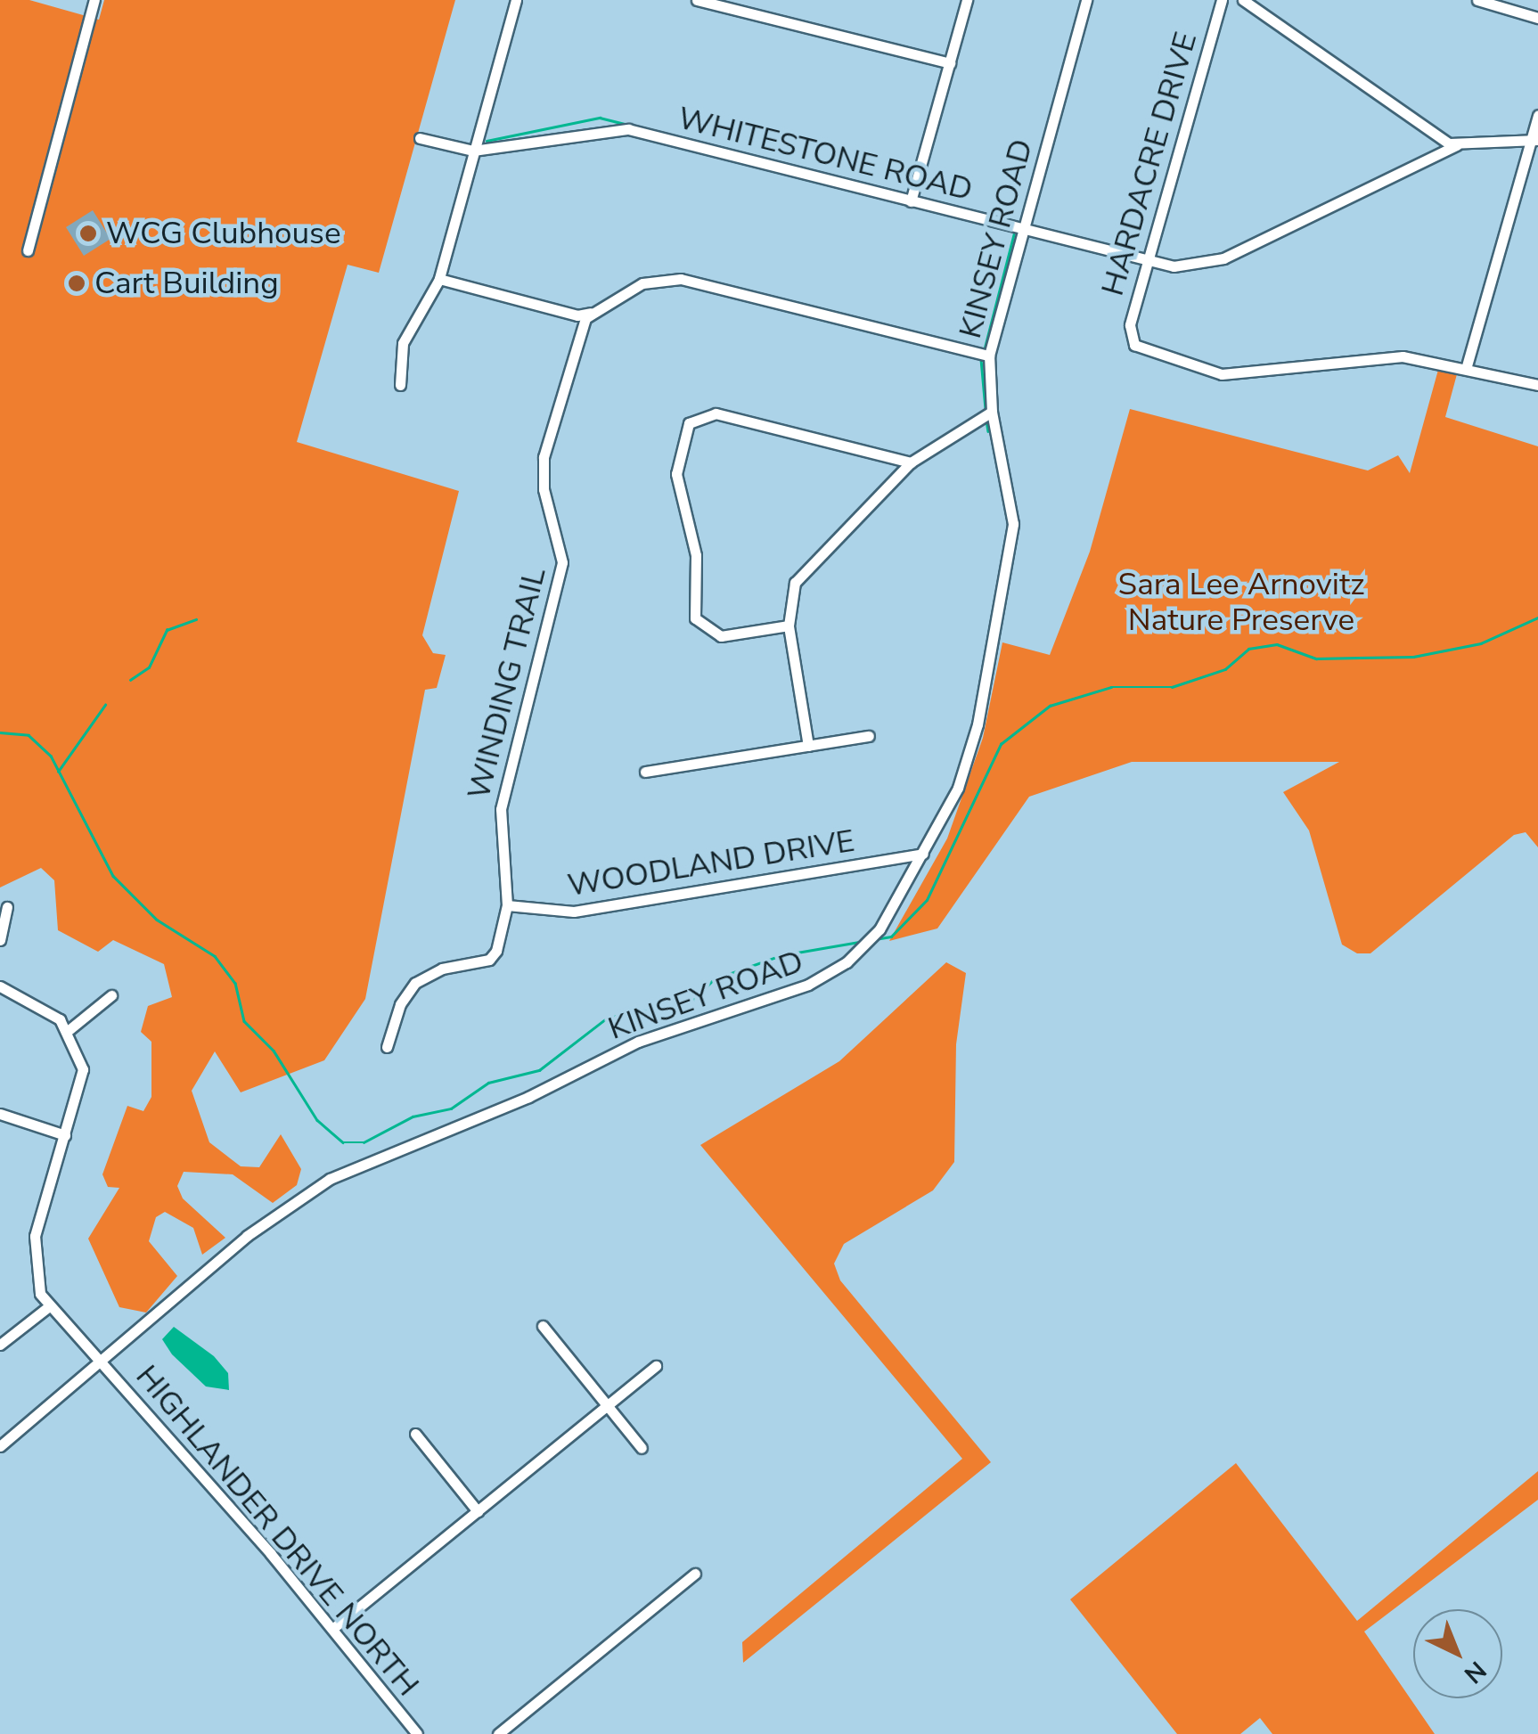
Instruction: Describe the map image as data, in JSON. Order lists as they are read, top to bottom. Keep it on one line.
{"streets":{"street":["WHITESTONE ROAD","HARDACRE DRIVE","KINSEY ROAD","WINDING TRAIL","WOODLAND DRIVE","HIGHLANDER DRIVE NORTH"]},"crossings":[["WHITESTONE ROAD","HARDACRE DRIVE"],["WHITESTONE ROAD","KINSEY ROAD"],["KINSEY ROAD","WOODLAND DRIVE"],["KINSEY ROAD","HIGHLANDER DRIVE NORTH"],["WINDING TRAIL","WOODLAND DRIVE"]],"parks":["Sara Lee Arnovitz Nature Preserve"],"places":["WCG Clubhouse","Cart Building"],"north":"bottom right"}
